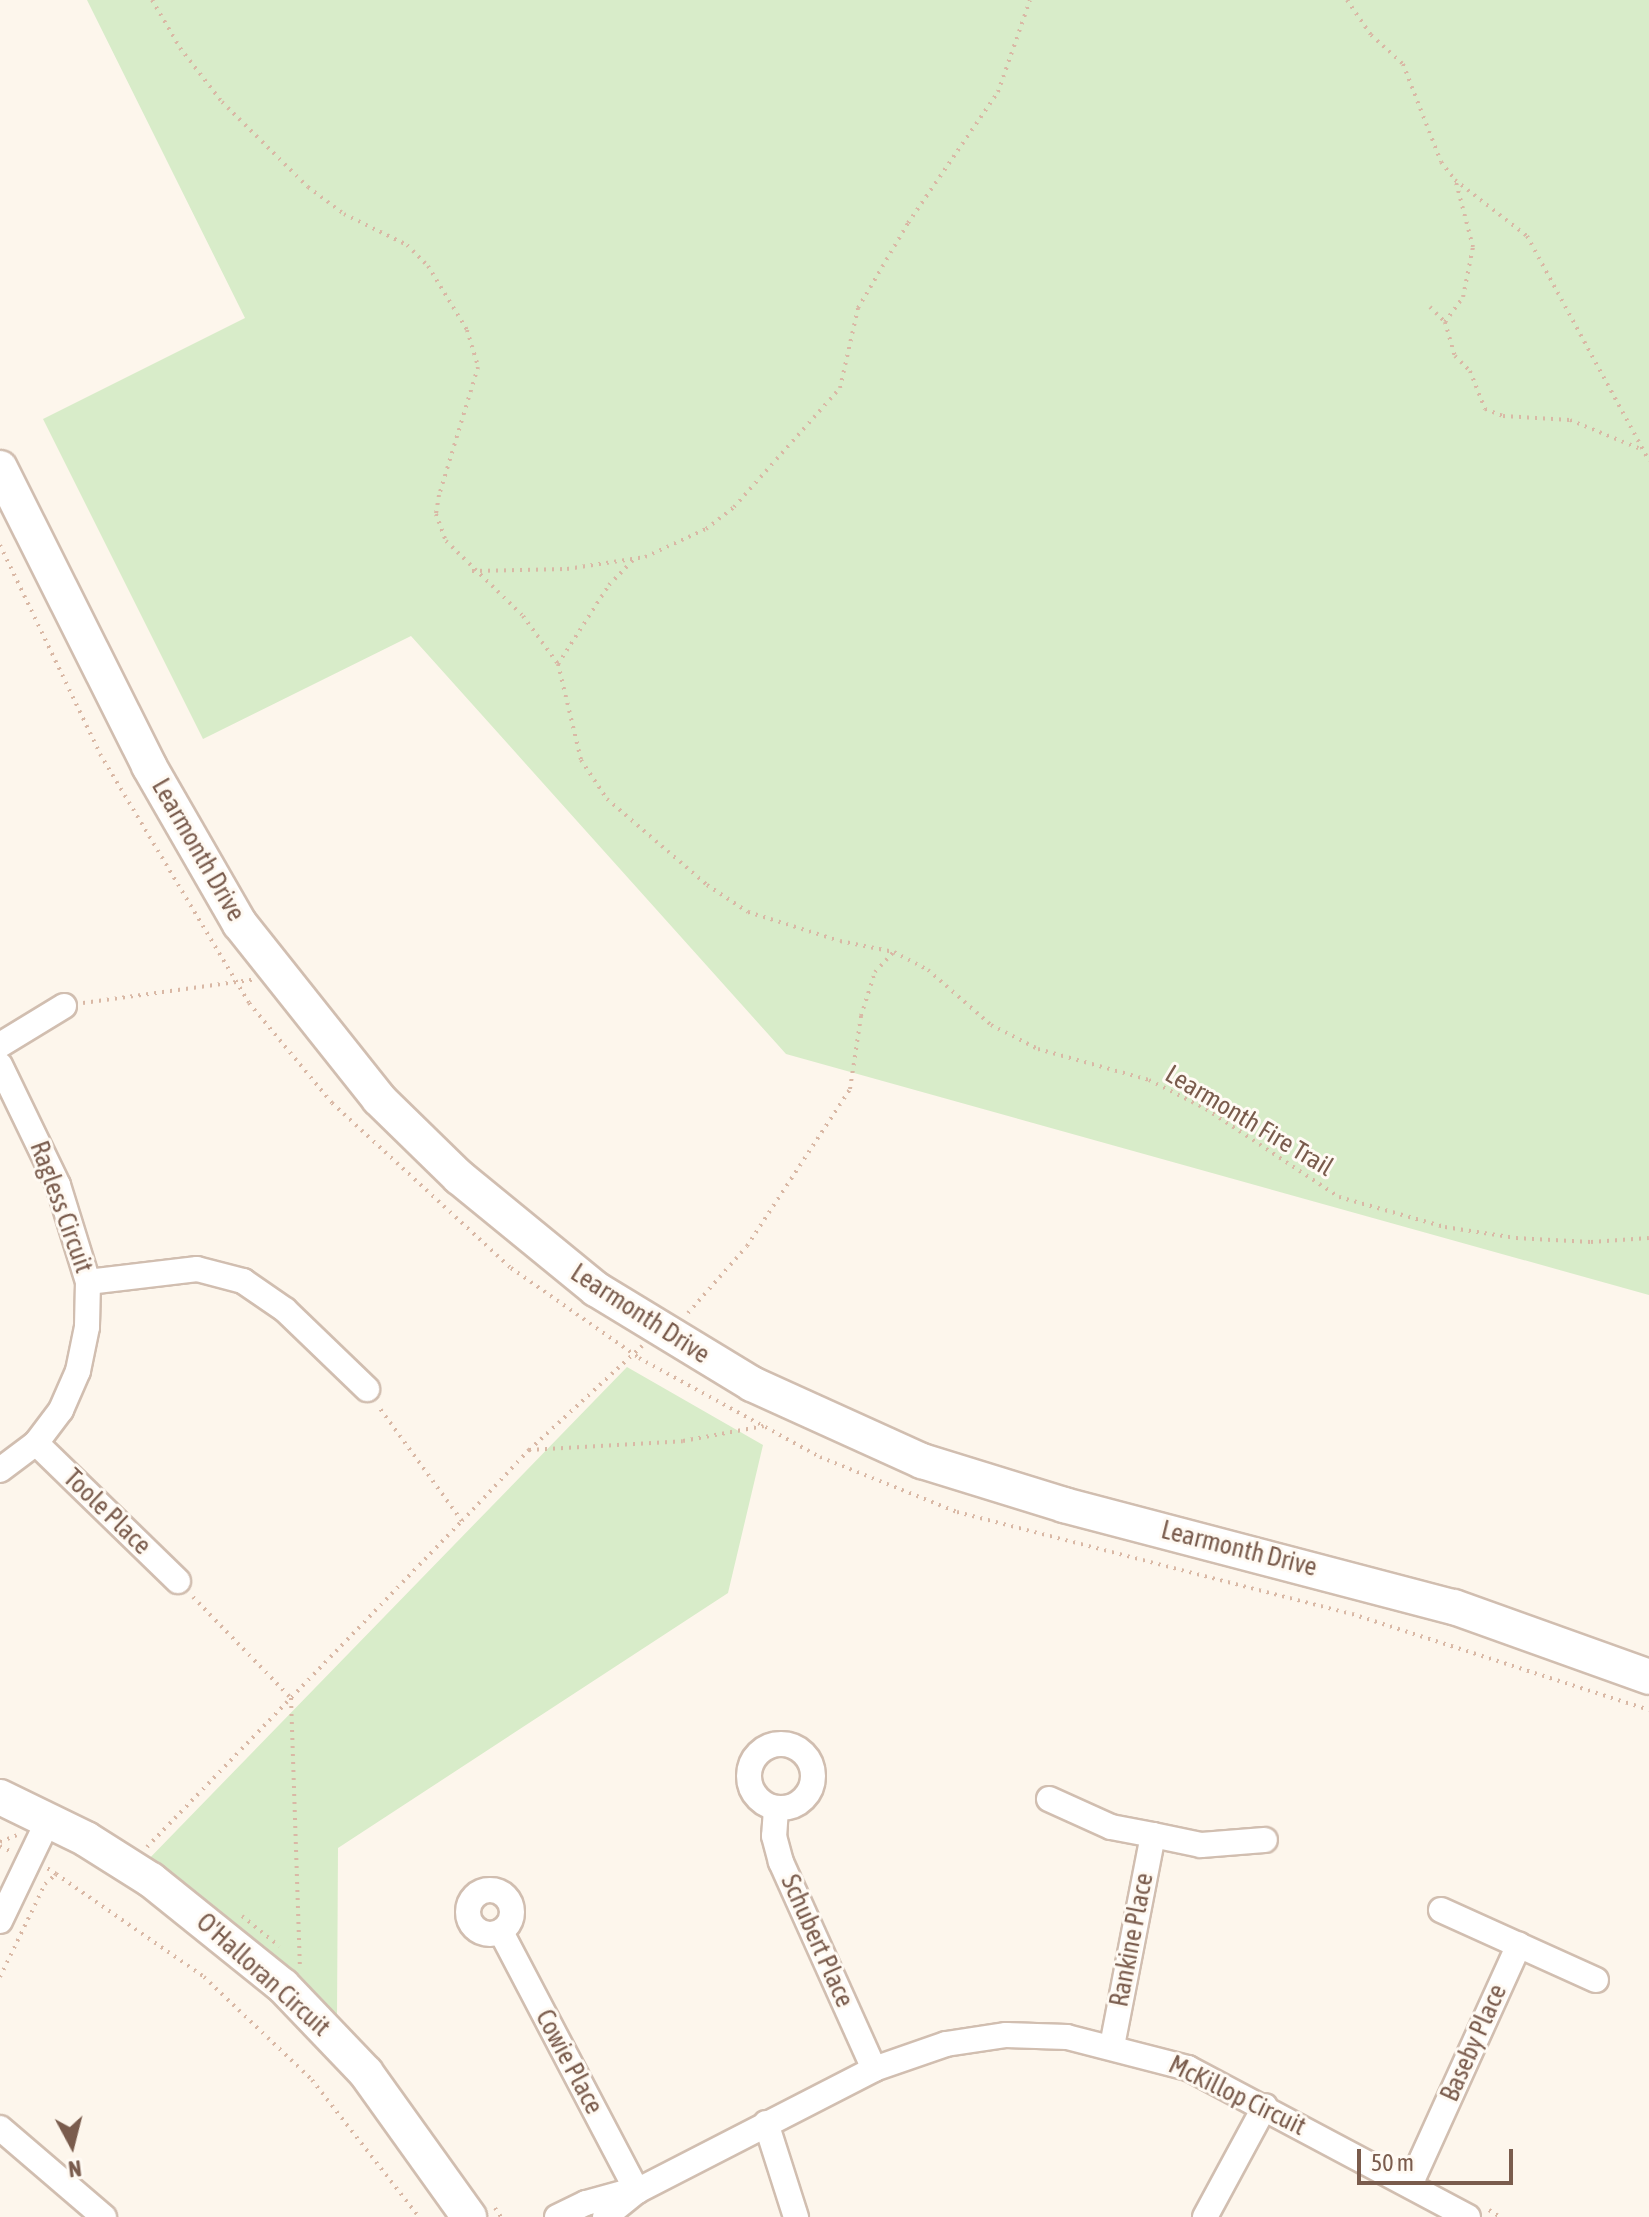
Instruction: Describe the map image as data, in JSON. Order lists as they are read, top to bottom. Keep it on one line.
{"streets":{"street":["Learmonth Drive","Ragless Circuit","Toole Place","Rankine Place","Schubert Place","O'Halloran Circuit","Baseby Place","Cowie Place","McKillop Circuit"],"path":["Learmonth Fire Trail"]},"crossings":[["Ragless Circuit","Toole Place"],["Rankine Place","McKillop Circuit"],["Schubert Place","McKillop Circuit"],["Baseby Place","McKillop Circuit"],["Cowie Place","McKillop Circuit"]],"scale_bar":"50 m","north":"bottom"}
